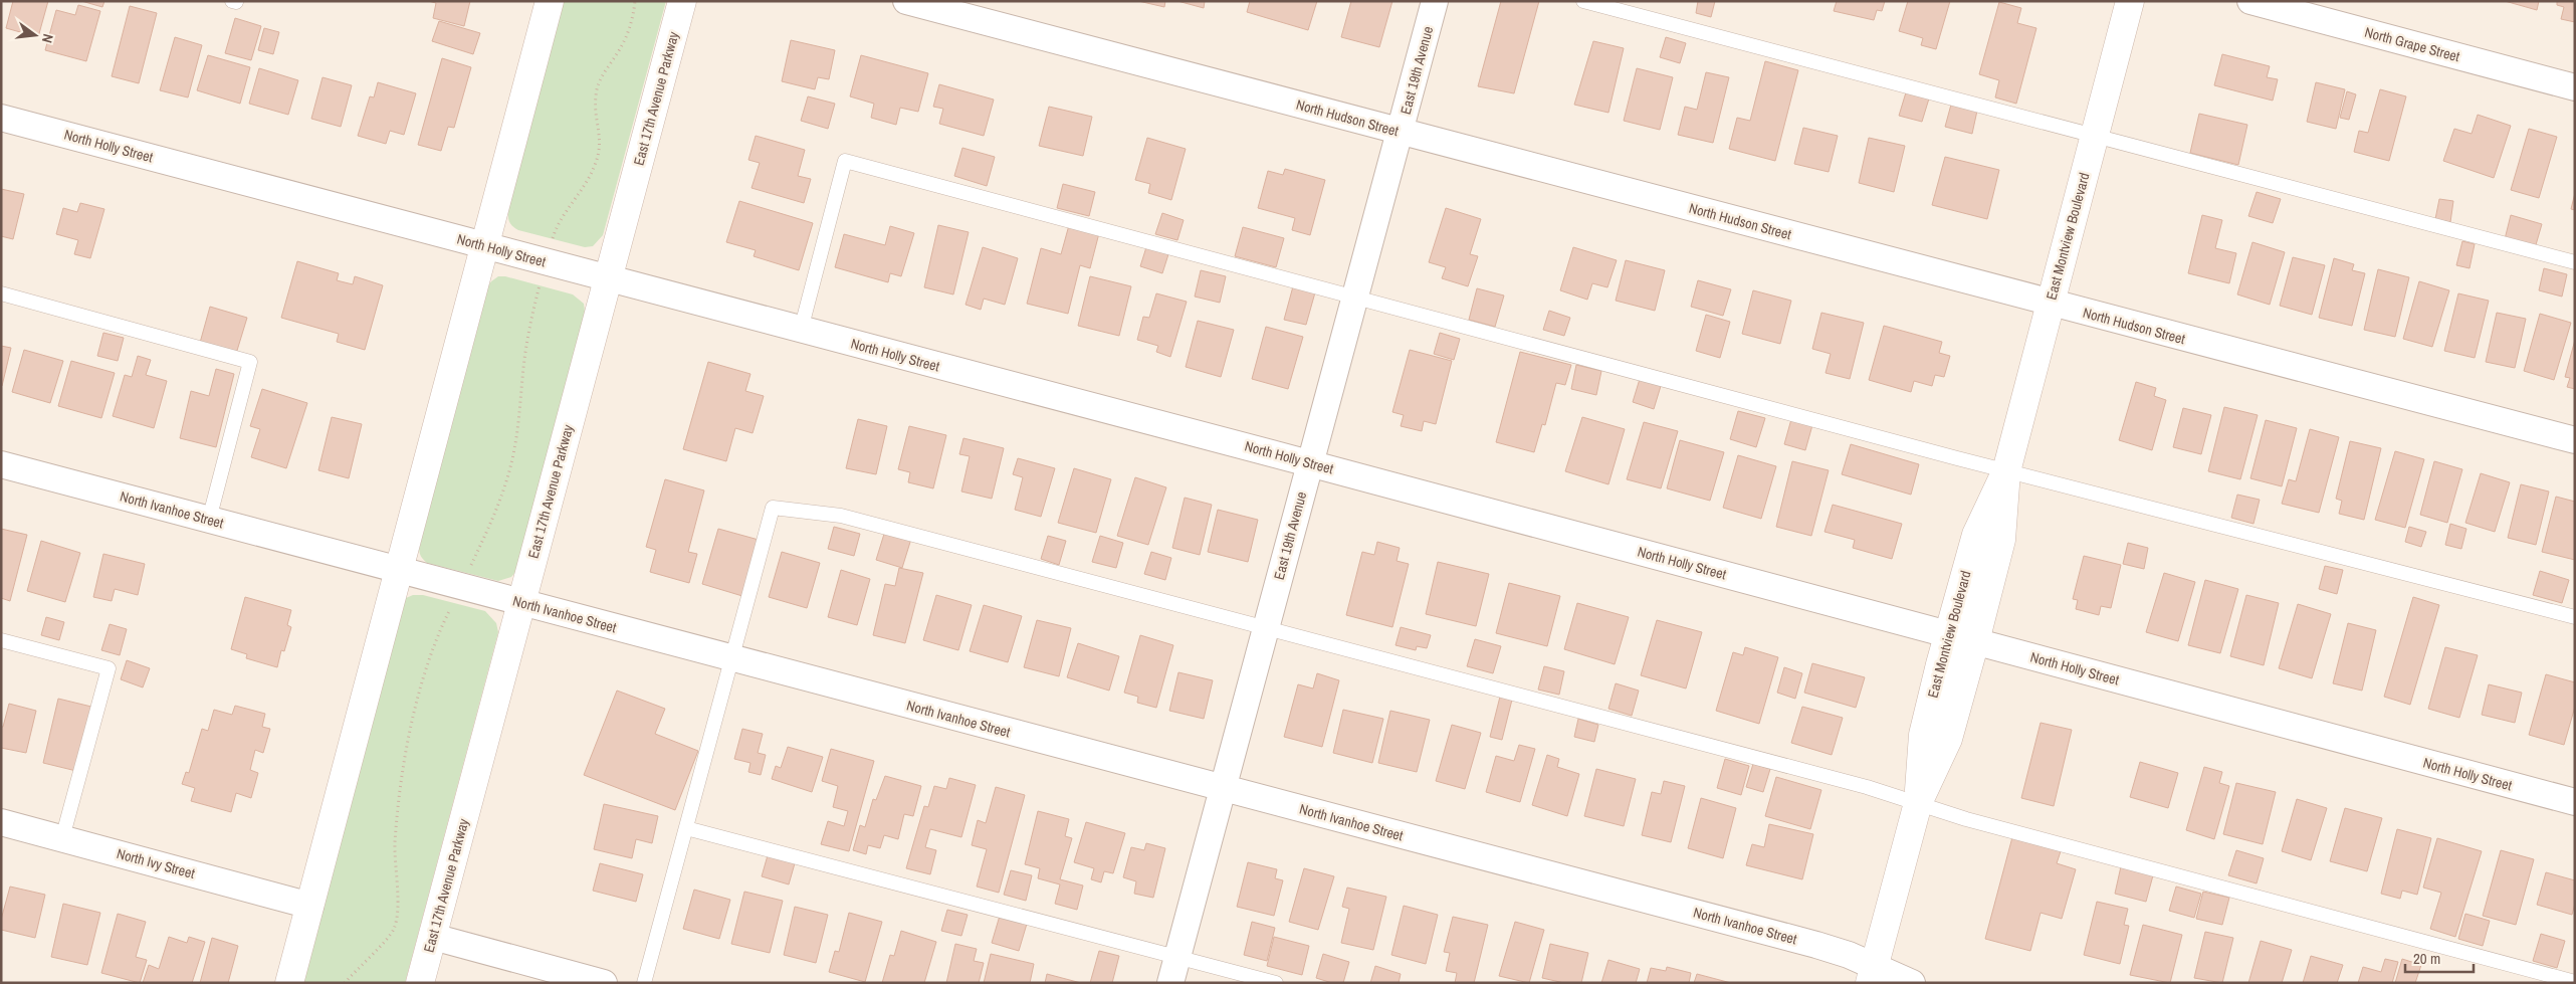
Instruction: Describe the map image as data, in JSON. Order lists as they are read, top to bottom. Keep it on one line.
{"streets":{"main road":["East 17th Avenue Parkway","East Montview Boulevard"],"street":["North Grape Street","East 19th Avenue","North Hudson Street","North Holly Street","North Ivanhoe Street","North Ivy Street"]},"crossings":[["East 19th Avenue","North Hudson Street"],["East 19th Avenue","North Holly Street"],["East 19th Avenue","North Ivanhoe Street"],["East 17th Avenue Parkway","North Holly Street"],["East 17th Avenue Parkway","North Ivanhoe Street"],["North Hudson Street","East Montview Boulevard"],["North Holly Street","East Montview Boulevard"],["East Montview Boulevard","North Ivanhoe Street"]],"scale_bar":"20 m","north":"right"}
